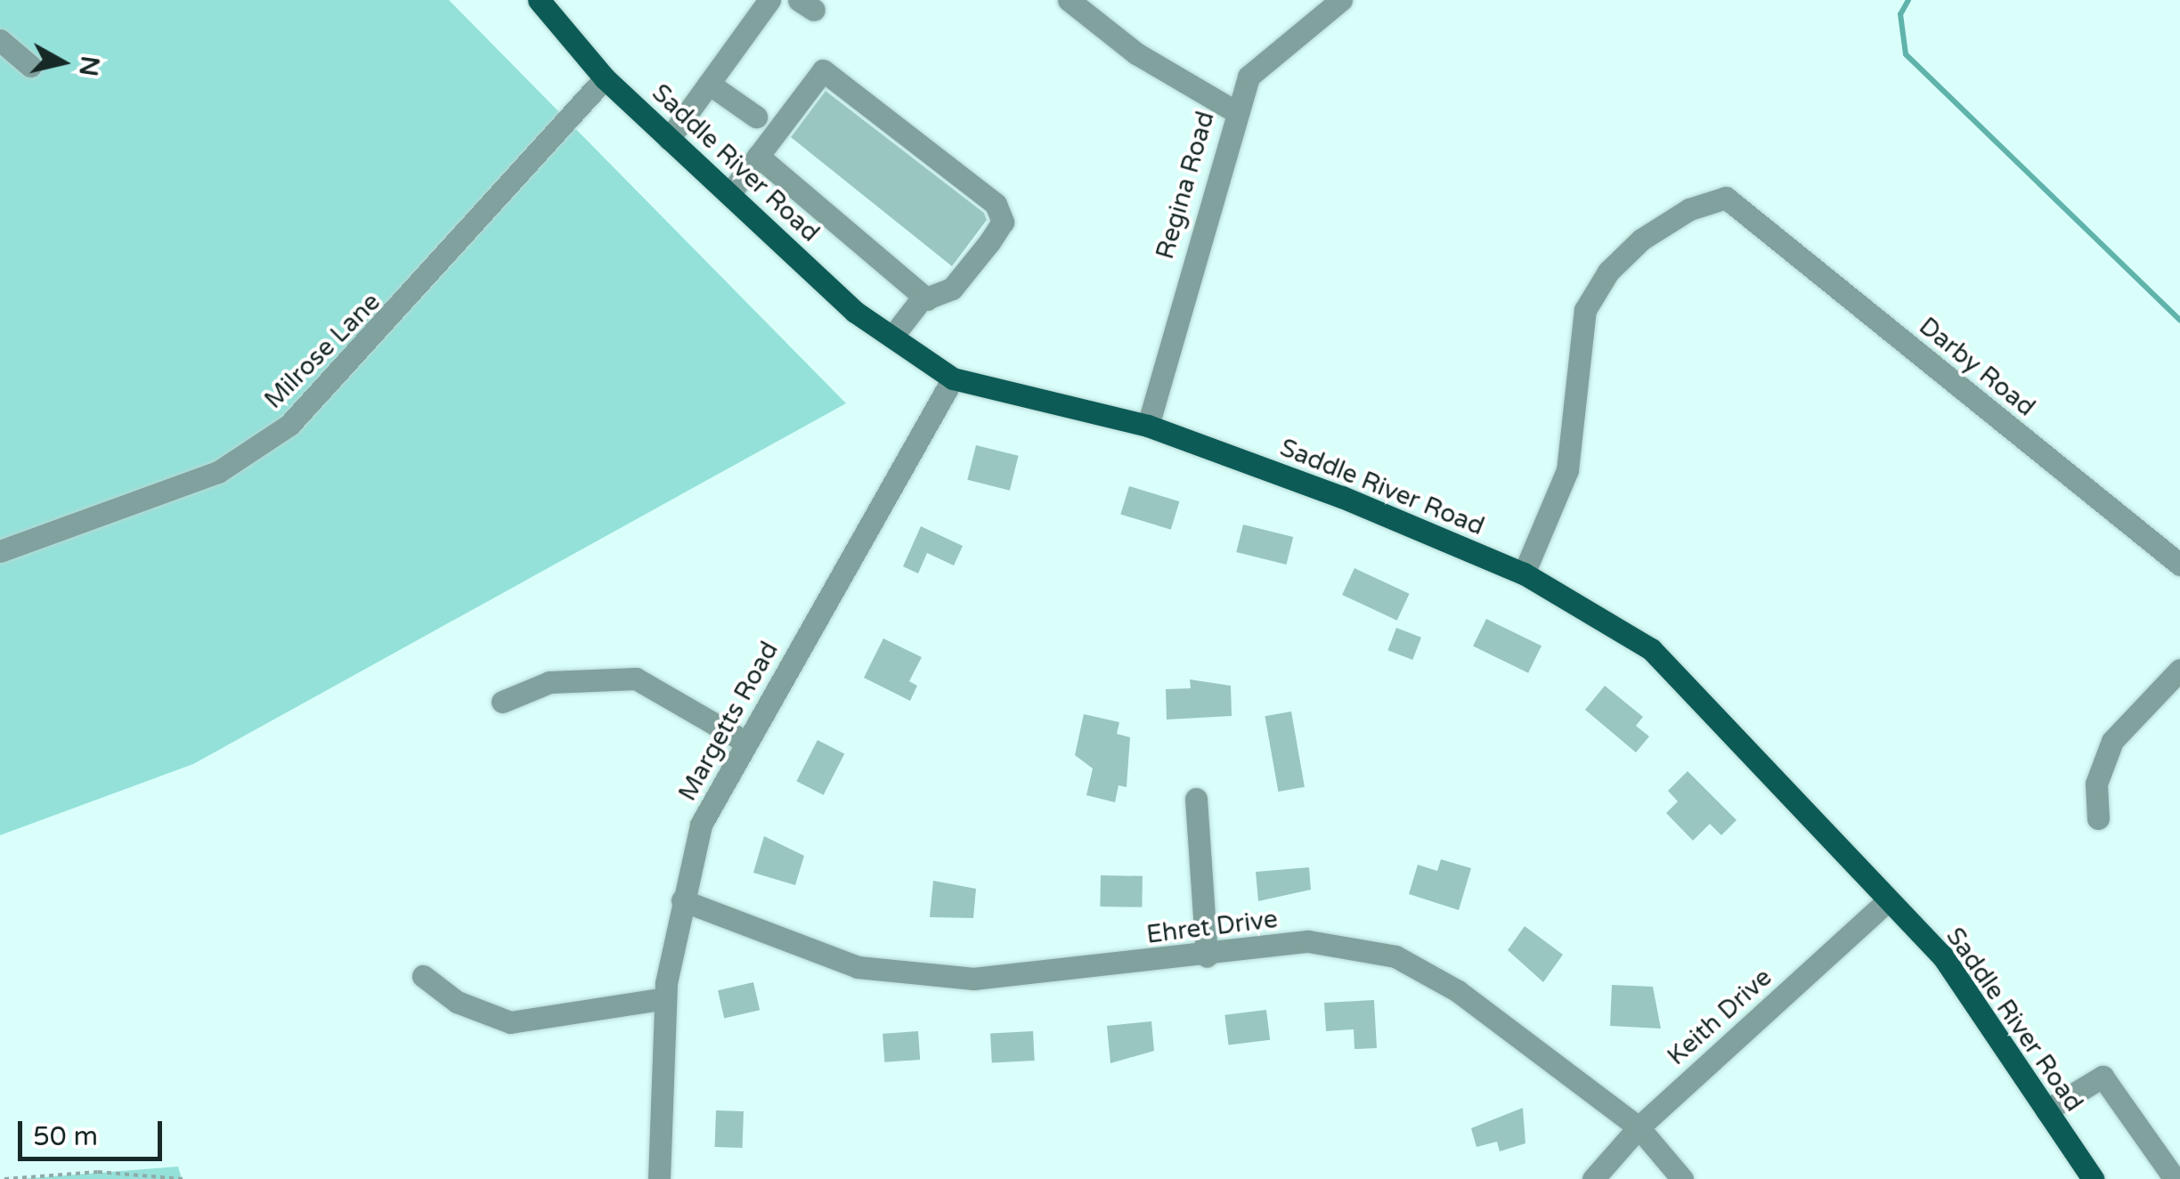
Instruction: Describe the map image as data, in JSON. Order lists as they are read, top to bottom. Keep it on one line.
{"streets":{"main road":["Saddle River Road"],"street":["Regina Road","Milrose Lane","Darby Road","Margetts Road","Ehret Drive","Keith Drive"]},"crossings":[["Saddle River Road","Regina Road"],["Saddle River Road","Milrose Lane"],["Saddle River Road","Darby Road"],["Saddle River Road","Margetts Road"],["Saddle River Road","Keith Drive"],["Margetts Road","Ehret Drive"],["Ehret Drive","Keith Drive"]],"scale_bar":"50 m","north":"right"}
